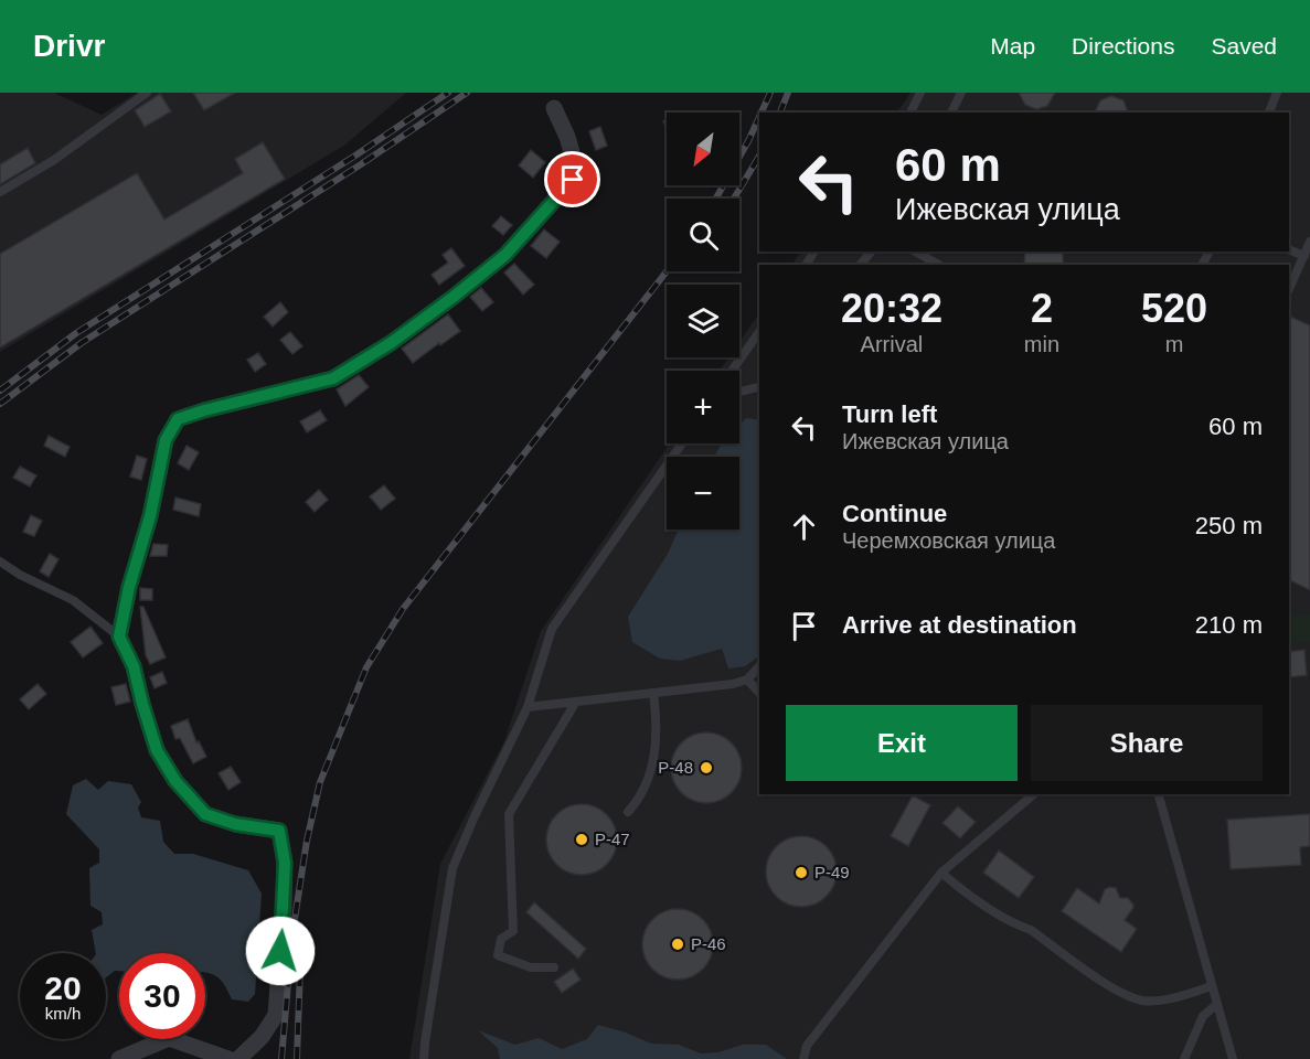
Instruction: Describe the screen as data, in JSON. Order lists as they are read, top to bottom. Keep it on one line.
{"places":["Р-48","Р-47","Р-49","Р-46"],"north":"bottom left","page":{"header":"Drivr","nav":["Map","Directions","Saved"],"map_buttons":["+","−"],"turn":["60 m","Ижевская улица"],"eta":["20:32","Arrival","2","min","520","m"],"list":[{"name":"Turn left","note":"Ижевская улица","value":"60 m"},{"name":"Continue","note":"Черемховская улица","value":"250 m"},{"name":"Arrive at destination","value":"210 m"}],"buttons":["Exit","Share"],"speed":"20 km/h","limit":"30"}}
